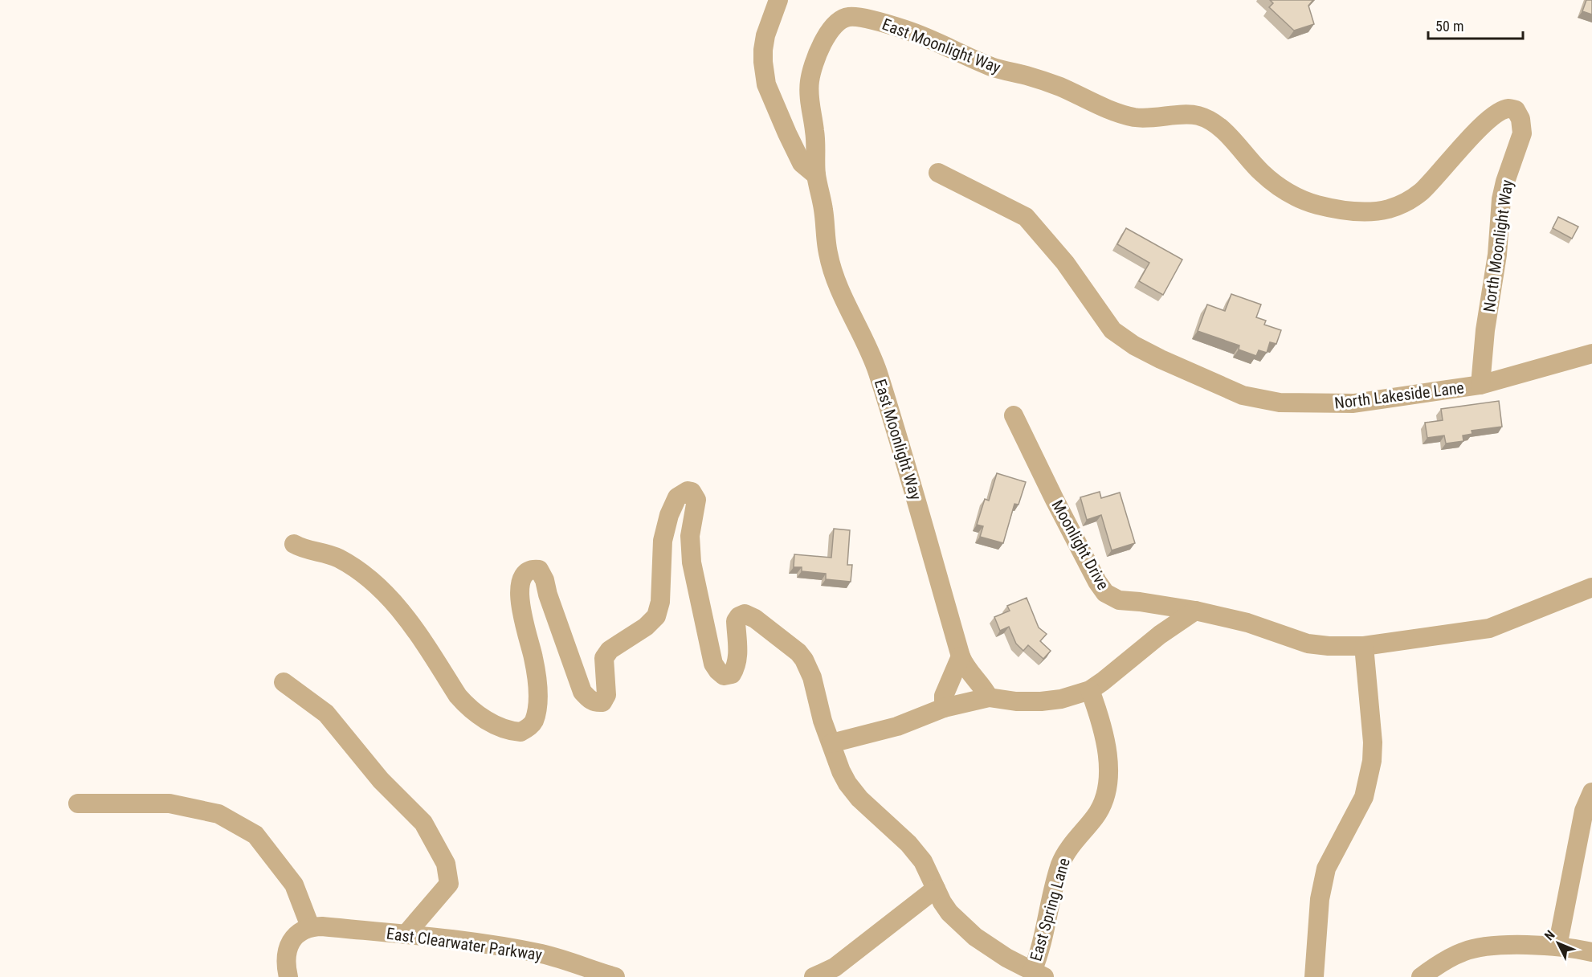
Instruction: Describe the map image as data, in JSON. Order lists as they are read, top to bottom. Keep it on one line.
{"streets":{"street":["East Moonlight Way","North Moonlight Way","North Lakeside Lane","Moonlight Drive","East Spring Lane","East Clearwater Parkway"]},"crossings":[["East Moonlight Way","North Moonlight Way"],["North Moonlight Way","North Lakeside Lane"]],"scale_bar":"50 m","north":"top left"}
